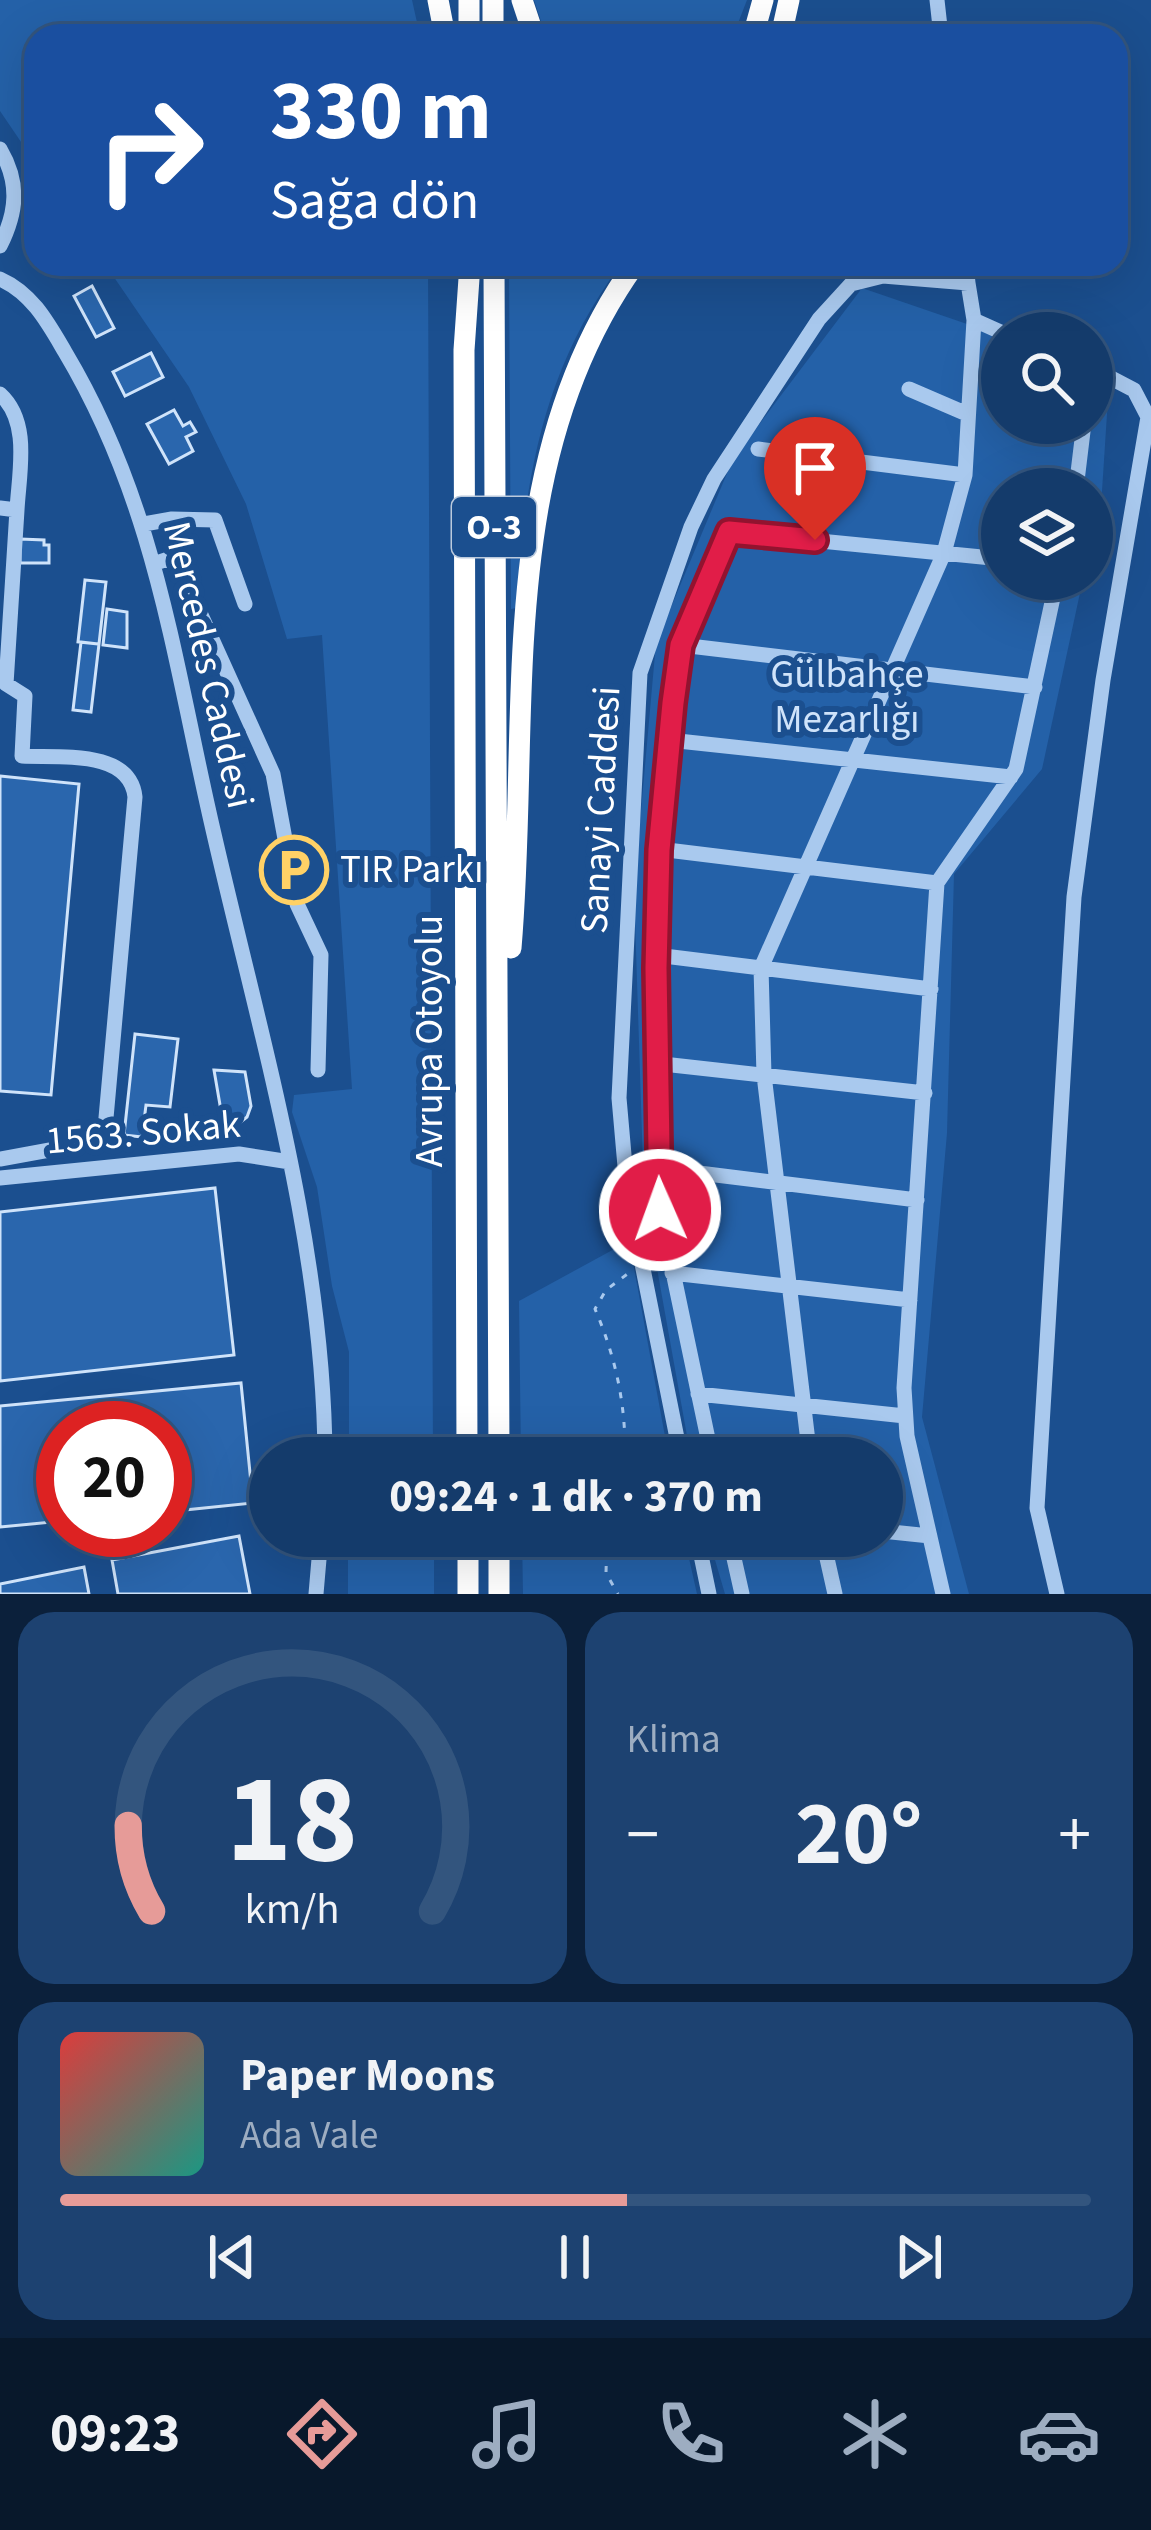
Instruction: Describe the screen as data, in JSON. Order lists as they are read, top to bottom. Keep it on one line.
{"streets":{"highway":["O-3","Avrupa Otoyolu"],"street":["Mercedes Caddesi","Sanayi Caddesi","1563. Sokak"]},"crossings":[["Mercedes Caddesi","1563. Sokak"]],"parks":["Gülbahçe Mezarlığı"],"places":{"parking":["TIR Parkı"]},"page":{"turn":["330 m","Sağa dön"],"limit":"20","trip":"09:24 · 1 dk · 370 m","tile":"Klima","heat":["−","20°","+"],"song":["Paper Moons","Ada Vale"],"tabs":"09:23","gauge":["18","km/h"]}}
